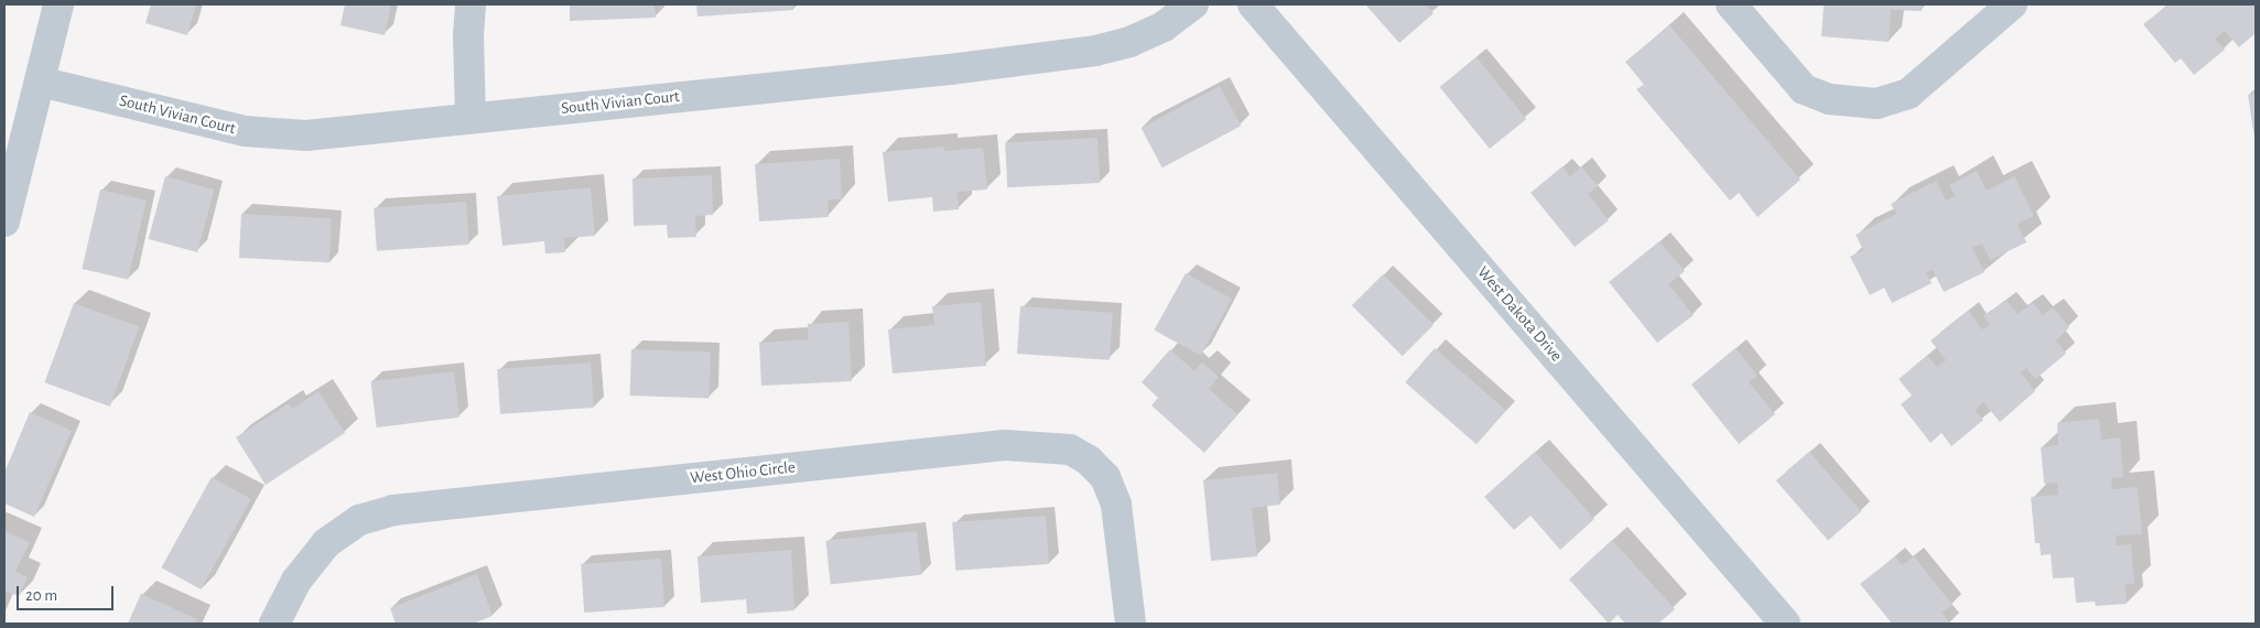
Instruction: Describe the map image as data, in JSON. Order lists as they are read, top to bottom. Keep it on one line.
{"streets":{"street":["South Vivian Court","West Dakota Drive","West Ohio Circle"]},"scale_bar":"20 m"}
